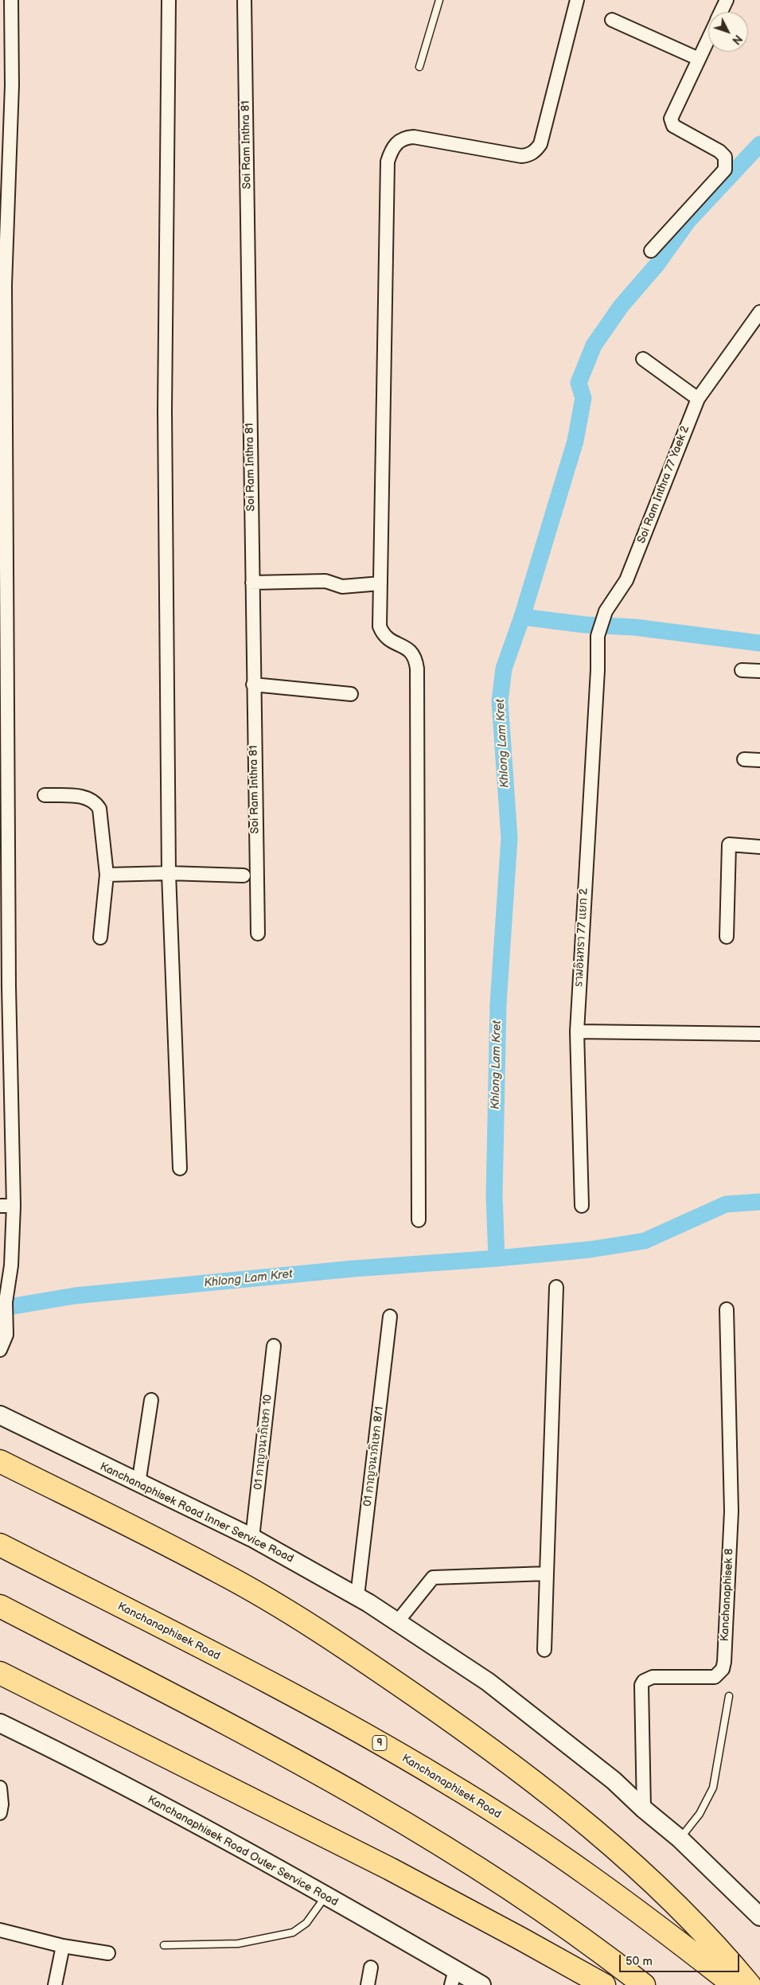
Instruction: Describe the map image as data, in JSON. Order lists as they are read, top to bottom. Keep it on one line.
{"streets":{"highway":["Kanchanaphisek Road","9"],"main road":["Kanchanaphisek Road Inner Service Road","Kanchanaphisek Road Outer Service Road"],"street":["Soi Ram Inthra 81","Soi Ram Inthra 77 Yaek 2","รามอินทรา 77 แยก 2","01 กาญจนาภิเษก 10","01 กาญจนาภิเษก 8/1","Kanchanaphisek 8"]},"crossings":[["Soi Ram Inthra 77 Yaek 2","รามอินทรา 77 แยก 2"],["01 กาญจนาภิเษก 10","Kanchanaphisek Road Inner Service Road"],["01 กาญจนาภิเษก 8/1","Kanchanaphisek Road Inner Service Road"],["Kanchanaphisek Road Inner Service Road","Kanchanaphisek 8"]],"water":["Khlong Lam Kret"],"scale_bar":"50 m","north":"bottom right"}
